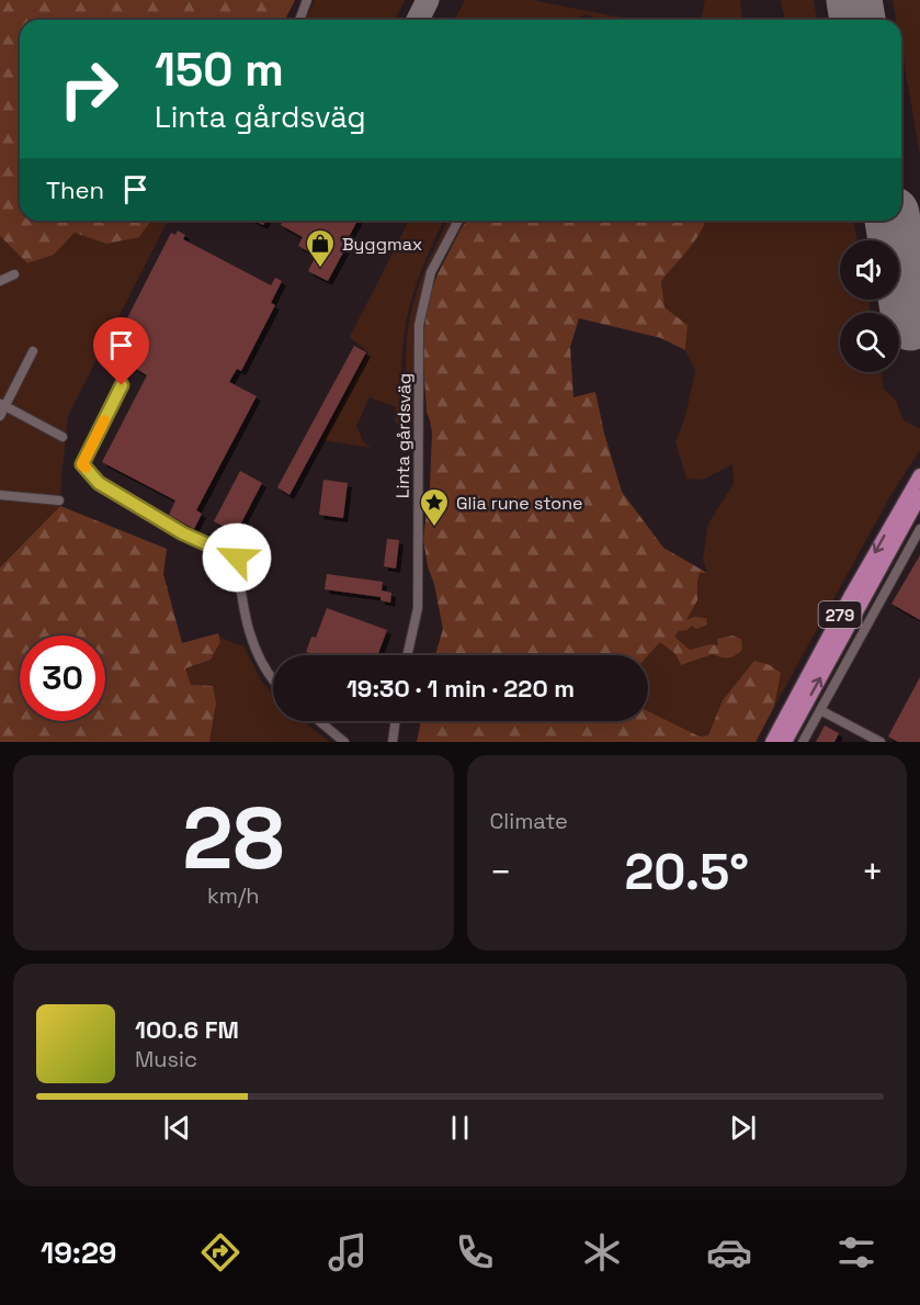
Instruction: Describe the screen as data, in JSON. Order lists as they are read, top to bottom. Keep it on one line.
{"streets":{"main road":["279"],"street":["Linta gårdsväg"]},"places":{"shop":["Byggmax"],"place":["Glia rune stone"]},"page":{"turn":["150 m","Linta gårdsväg"],"then":"Then","limit":"30","trip":"19:30 · 1 min · 220 m","tile":[["28","km/h"],"Climate"],"heat":["−","20.5°","+"],"song":["100.6 FM","Music"],"tabs":"19:29"}}
